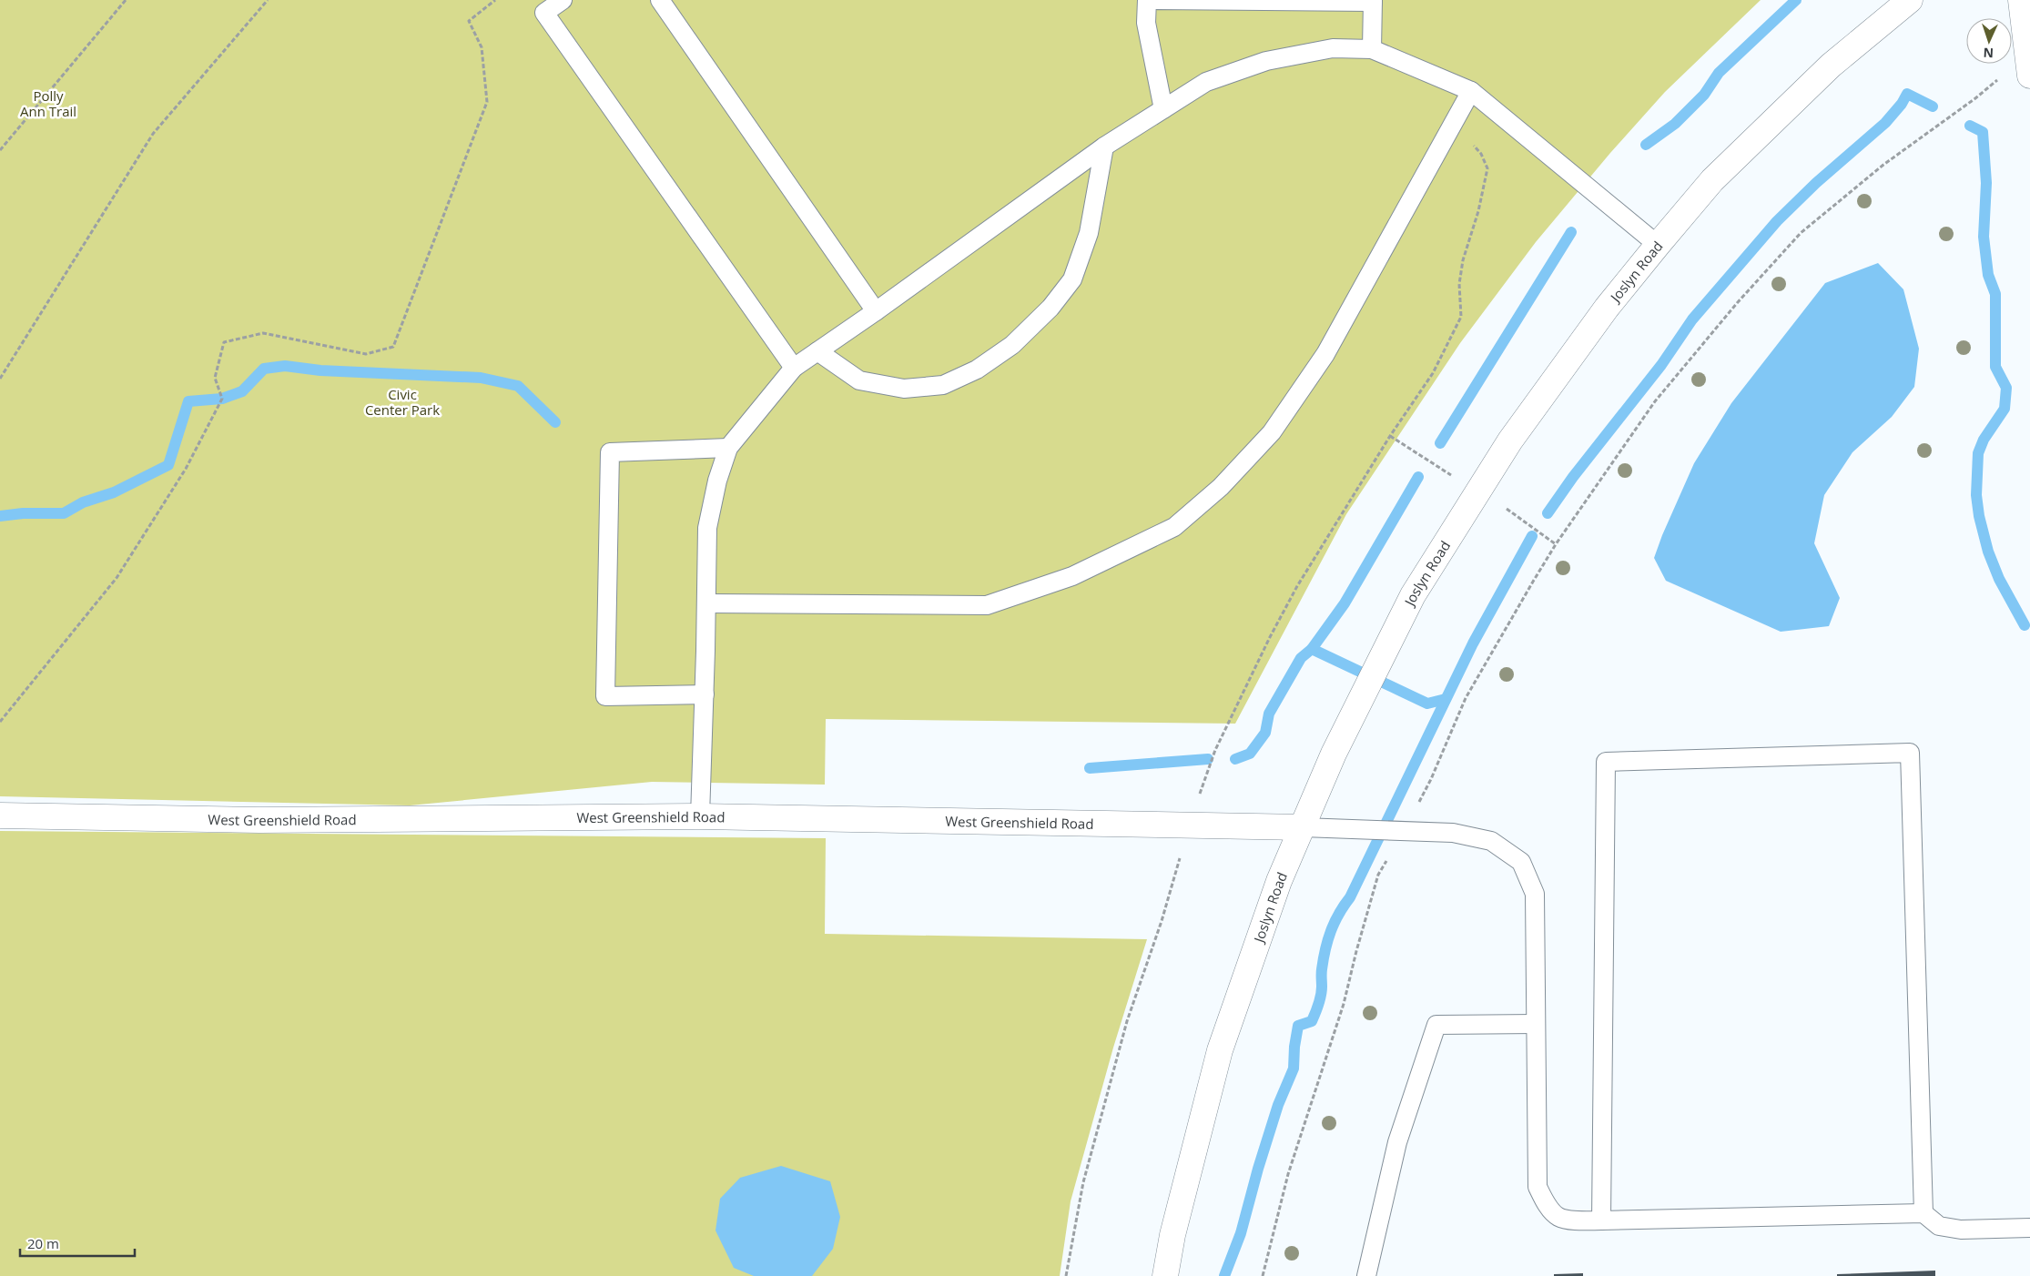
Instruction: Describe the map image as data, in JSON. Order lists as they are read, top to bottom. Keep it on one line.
{"streets":{"street":["Joslyn Road","West Greenshield Road"]},"crossings":[["Joslyn Road","West Greenshield Road"]],"parks":["Polly Ann Trail","Civic Center Park"],"scale_bar":"20 m","north":"bottom"}
